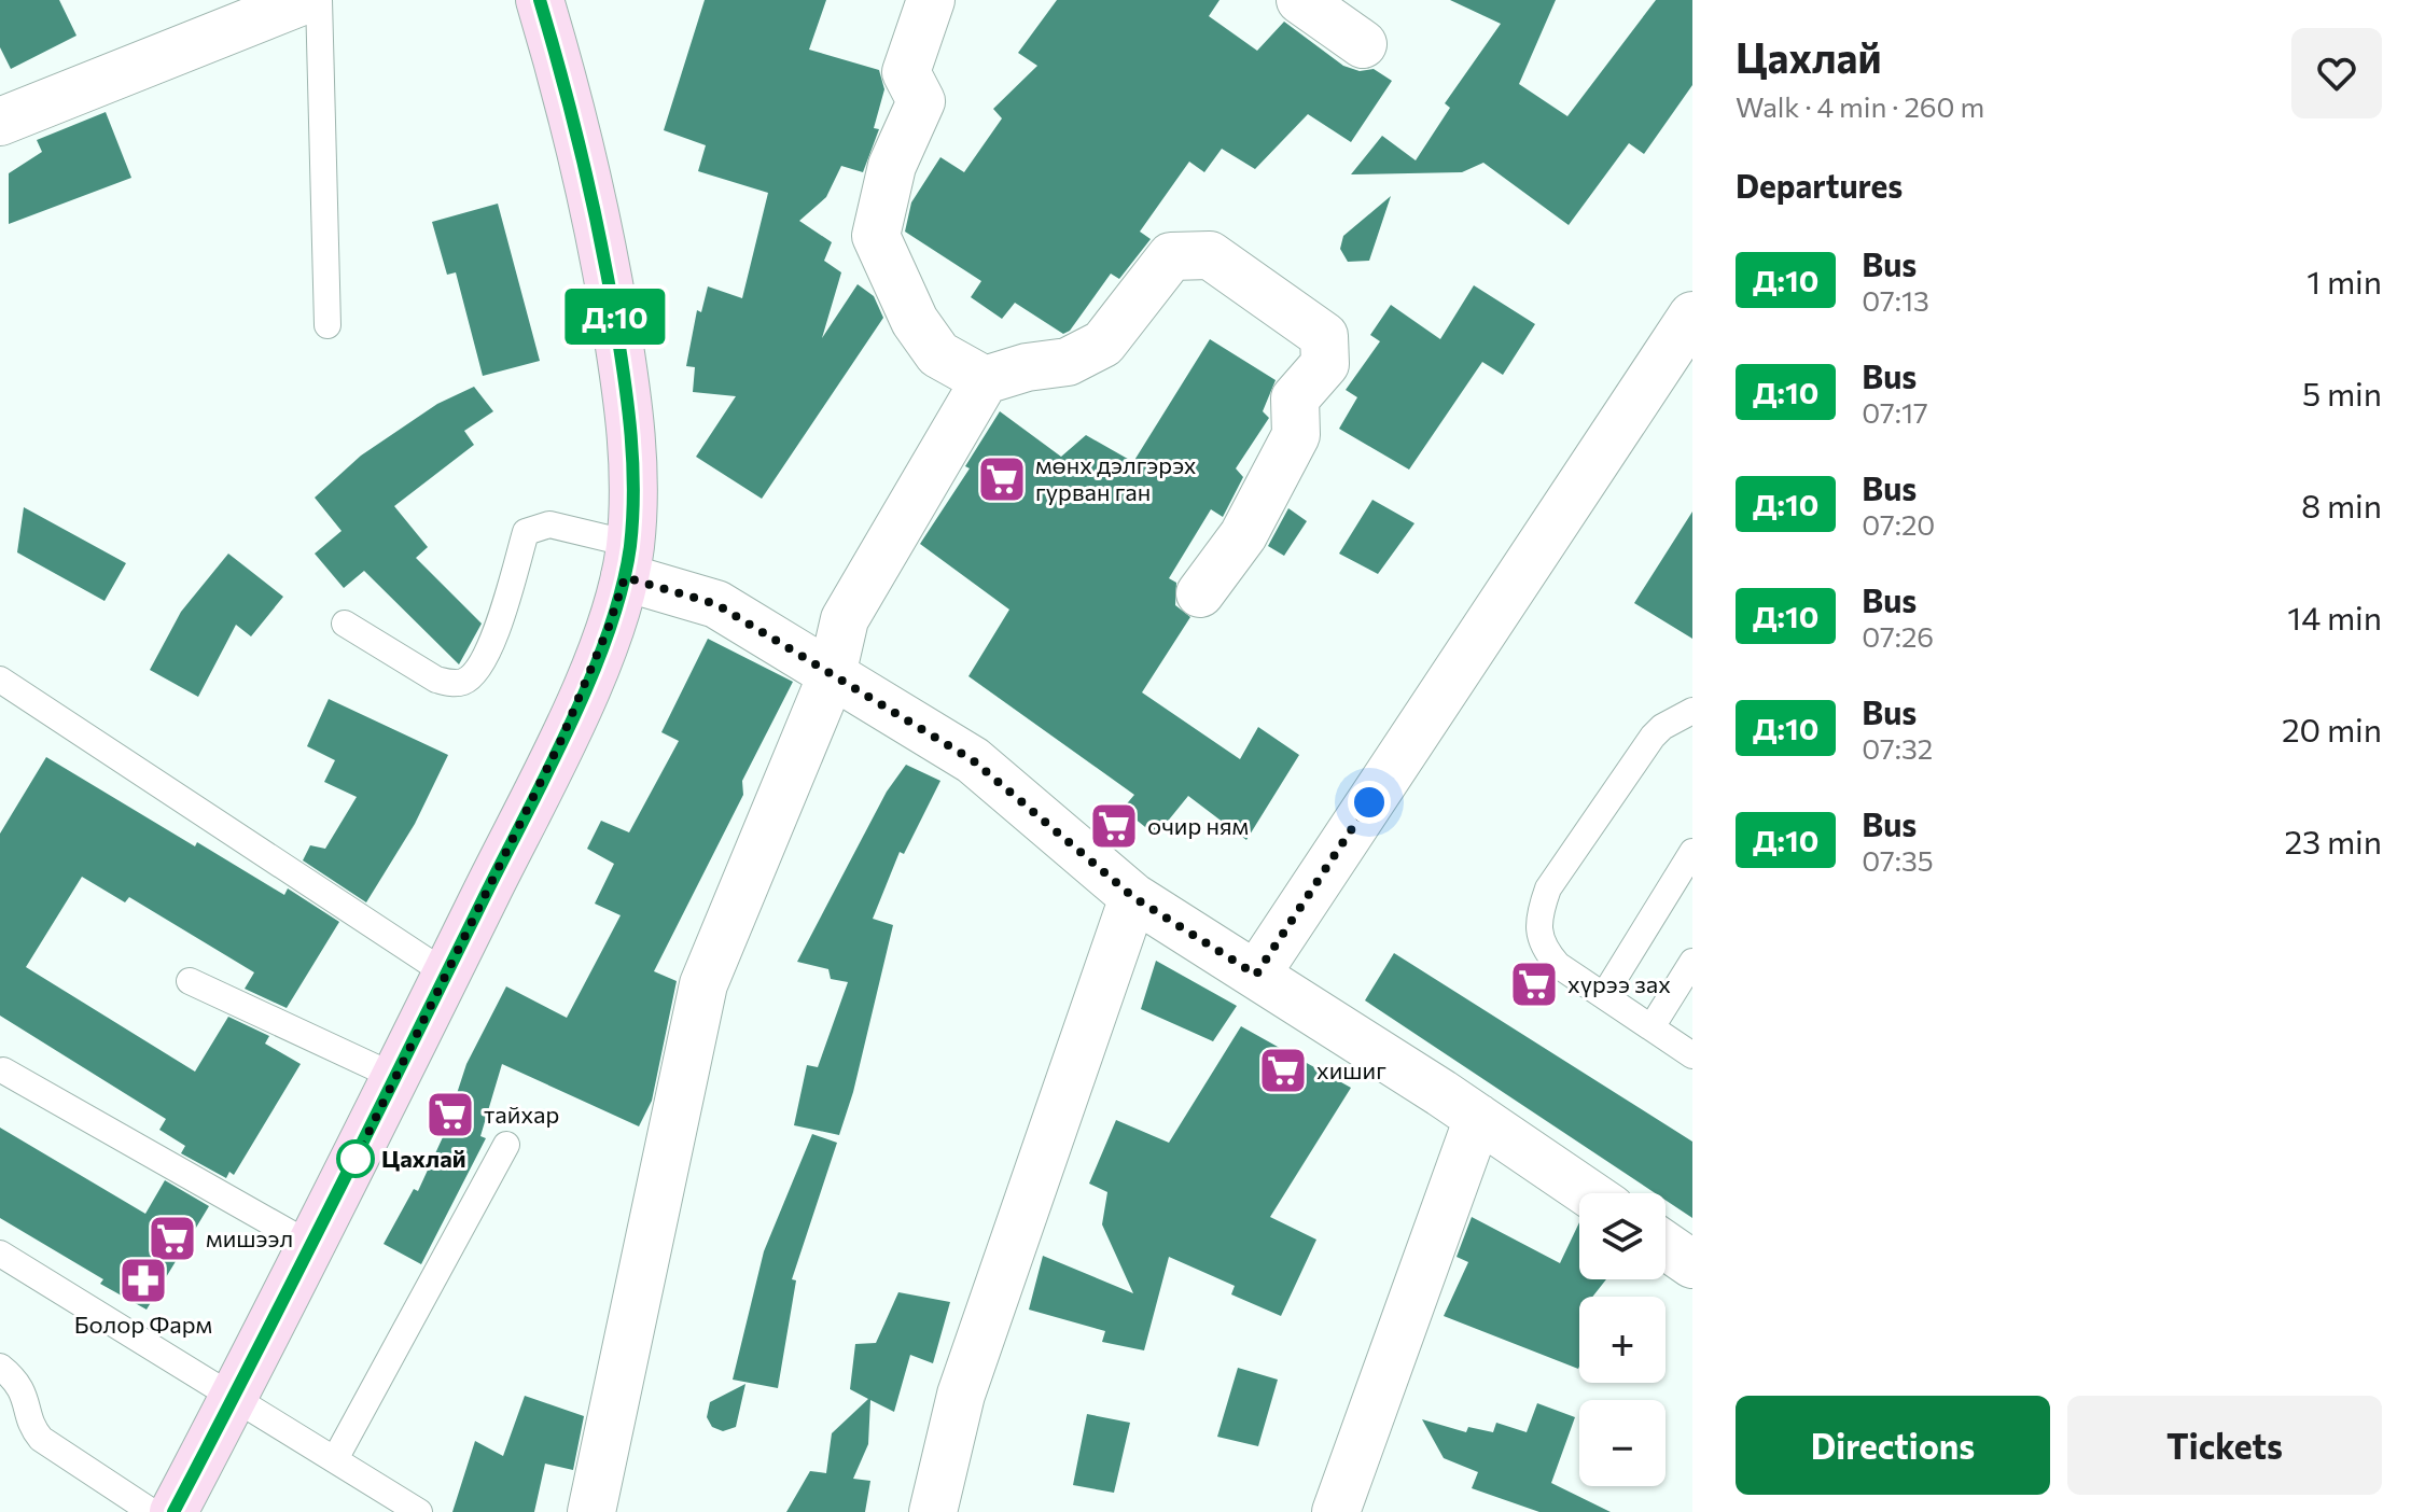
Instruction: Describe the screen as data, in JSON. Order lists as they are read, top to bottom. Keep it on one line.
{"places":{"supermarket":["мөнх дэлгэрэх гурван ган","очир ням","хүрээ зах","хишиг","тайхар","мишээл"],"other":["Цахлай"],"pharmacy":["Болор Фарм"]},"lines":["bus line Д:10"],"page":{"on_map":"Д:10","heading":[["Цахлай","Walk · 4 min · 260 m"],"Departures"],"list":[{"mark":"Д:10","name":"Bus","note":"07:13","value":"1 min"},{"mark":"Д:10","name":"Bus","note":"07:17","value":"5 min"},{"mark":"Д:10","name":"Bus","note":"07:20","value":"8 min"},{"mark":"Д:10","name":"Bus","note":"07:26","value":"14 min"},{"mark":"Д:10","name":"Bus","note":"07:32","value":"20 min"},{"mark":"Д:10","name":"Bus","note":"07:35","value":"23 min"}],"map_buttons":["+","−"],"buttons":["Directions","Tickets"]}}
